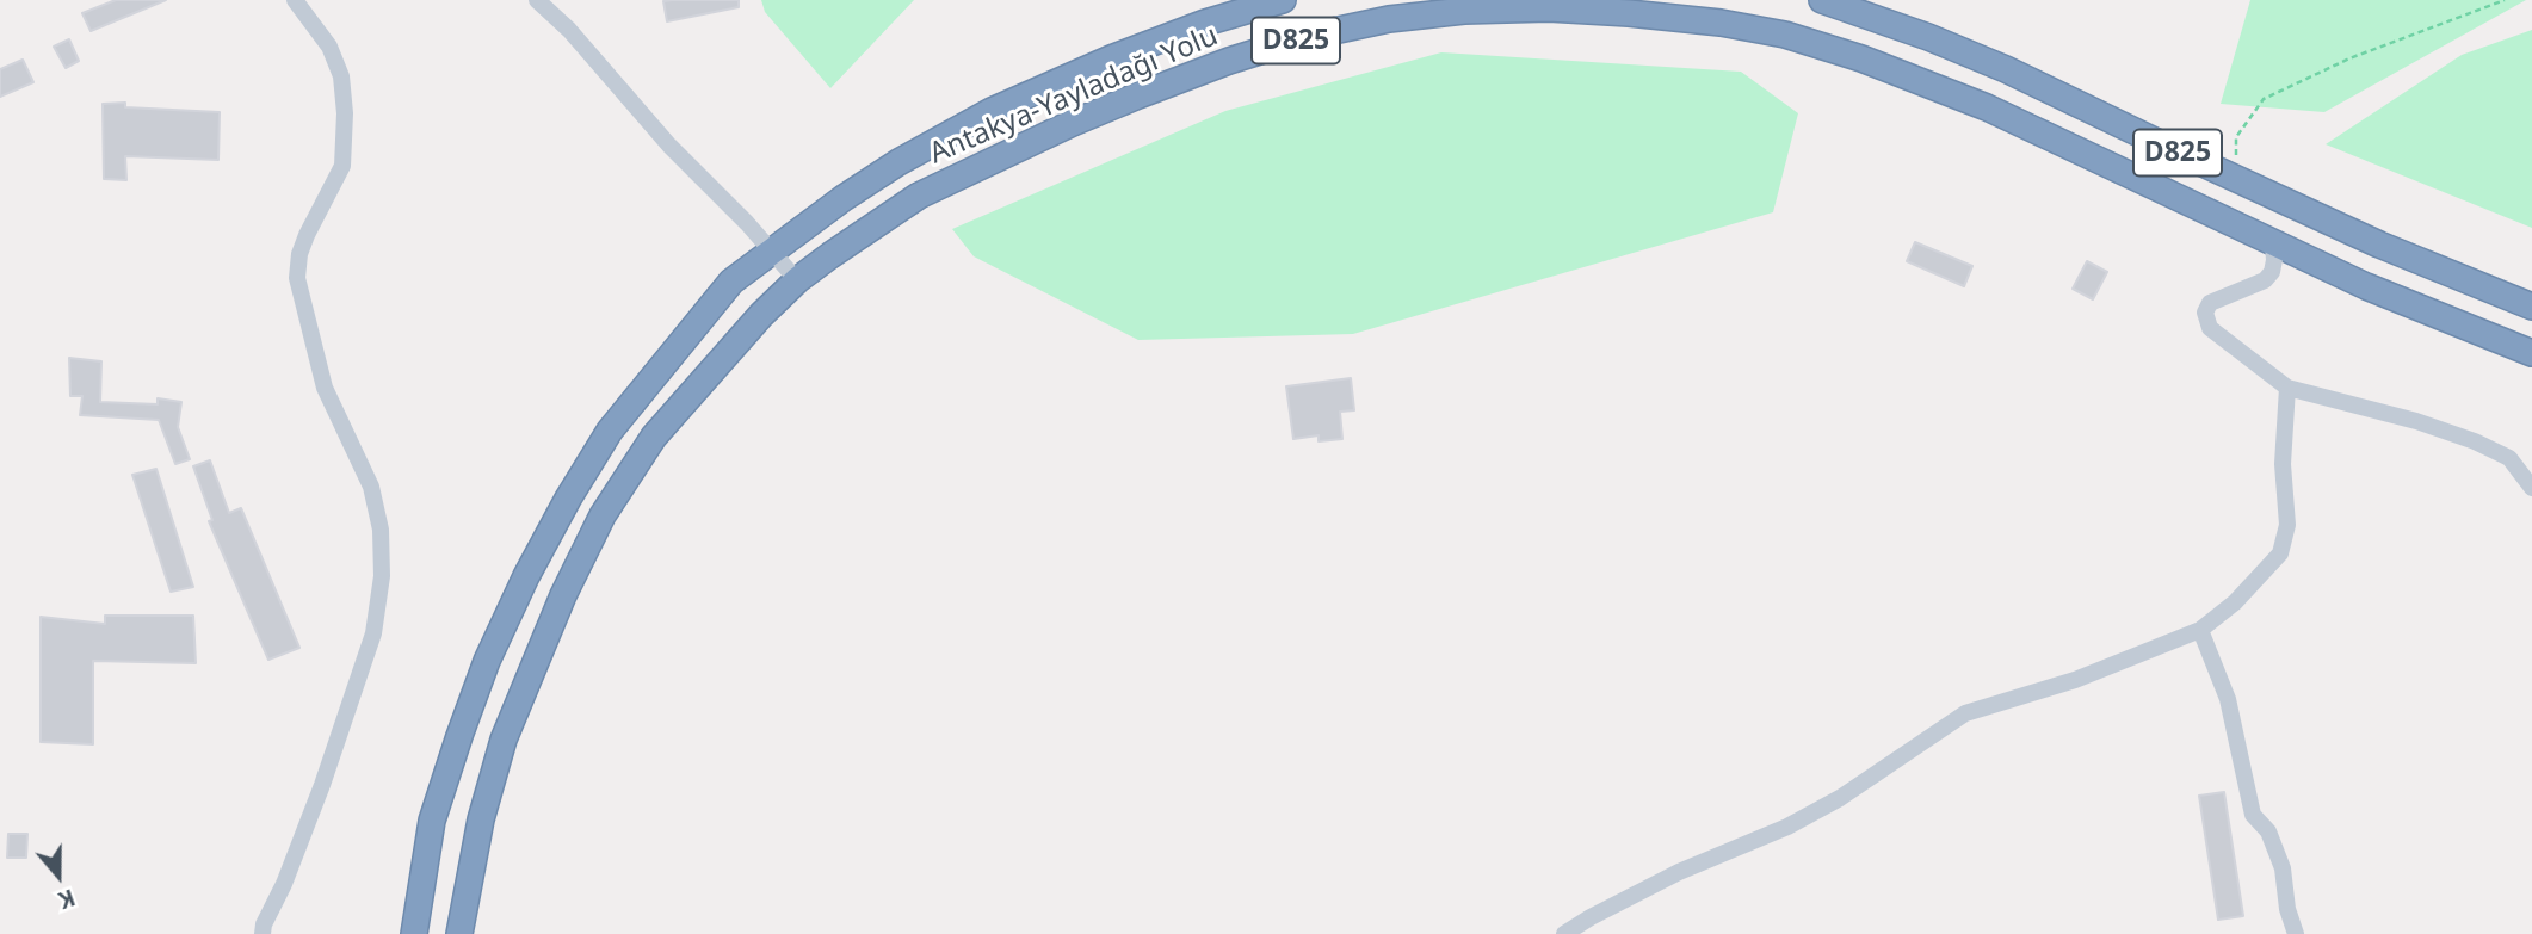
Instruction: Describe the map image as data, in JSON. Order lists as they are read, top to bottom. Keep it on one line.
{"streets":{"highway":["D825","Antakya-Yayladağı Yolu"]},"north":"bottom"}
